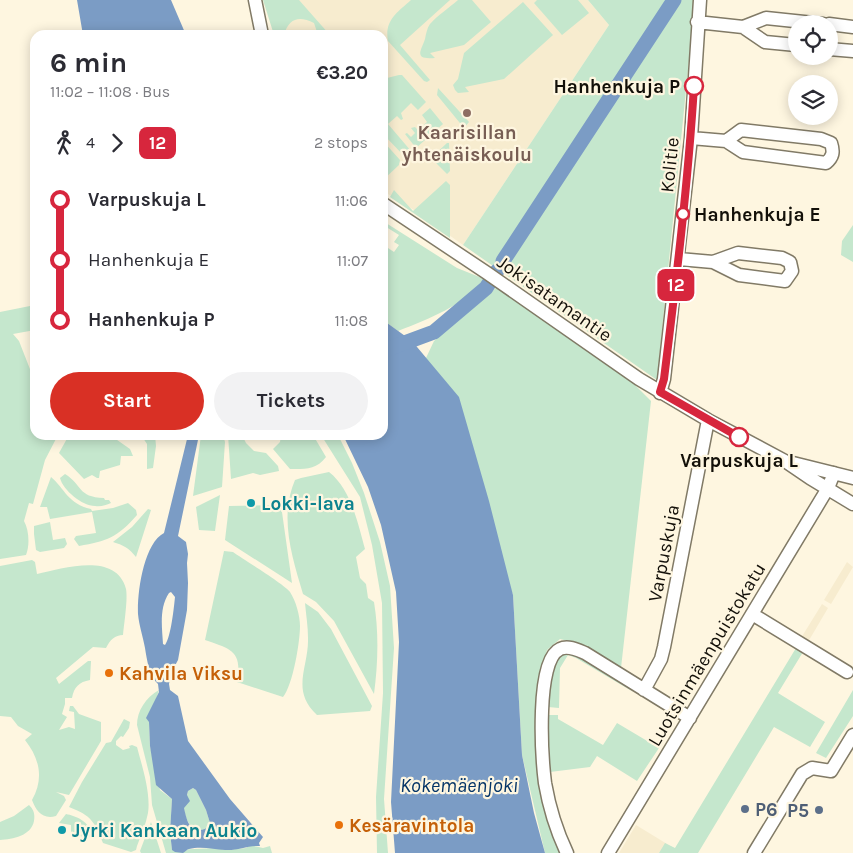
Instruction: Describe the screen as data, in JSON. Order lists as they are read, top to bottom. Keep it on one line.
{"streets":{"street":["Kolitie","Jokisatamantie","Varpuskuja","Luotsinmäenpuistokatu"]},"crossings":[["Kolitie","Jokisatamantie"],["Jokisatamantie","Varpuskuja"]],"water":["Kokemäenjoki"],"places":["Hanhenkuja P","Kaarisillan yhtenäiskoulu","Hanhenkuja E","Varpuskuja L","Lokki-lava","Kahvila Viksu","P6","P5","Kesäravintola","Jyrki Kankaan Aukio"],"lines":["bus line 12"],"page":{"on_map":"12","heading":["6 min","11:02 – 11:08 · Bus","€3.20"],"legs":["4","12","2 stops"],"list":[{"name":"Varpuskuja L","value":"11:06"},{"name":"Hanhenkuja E","value":"11:07"},{"name":"Hanhenkuja P","value":"11:08"}],"buttons":["Start","Tickets"]}}
